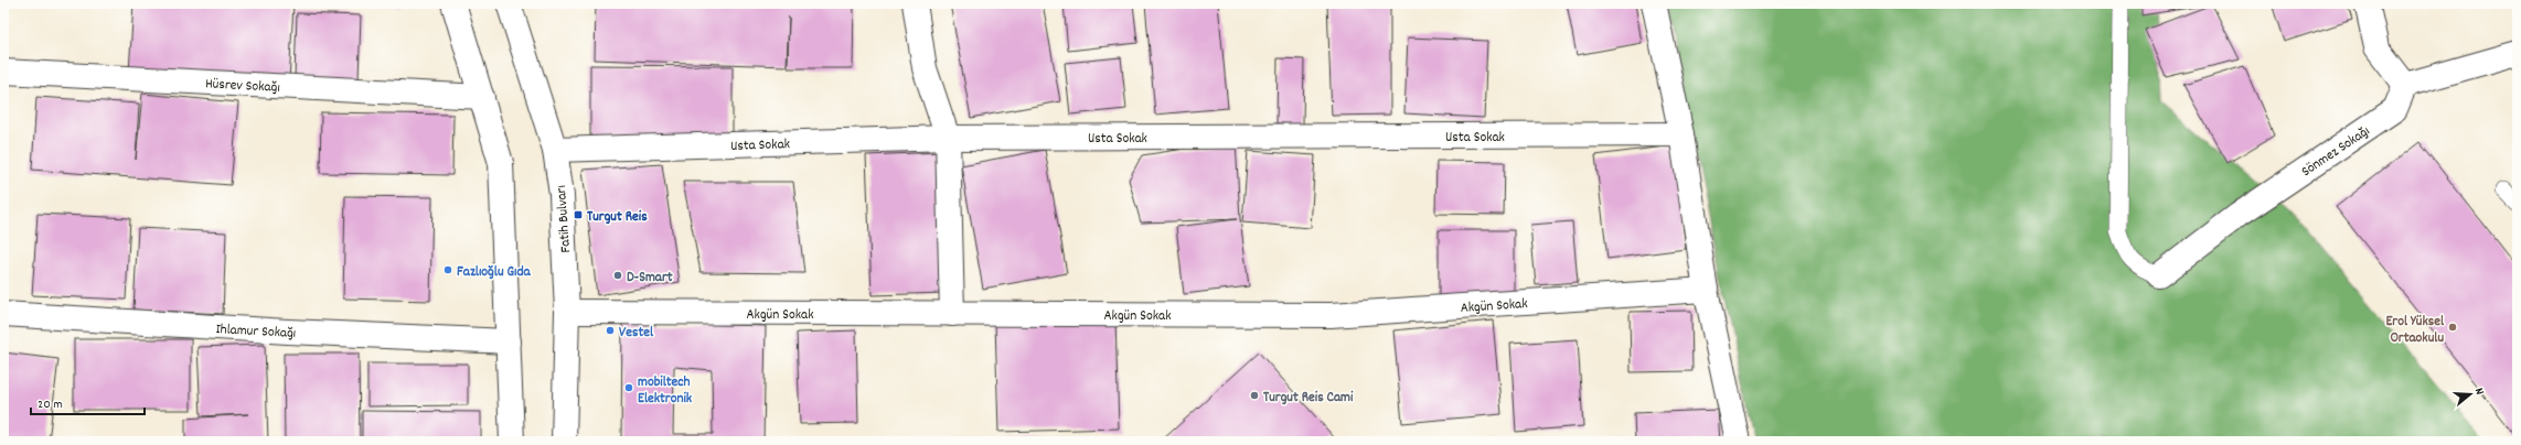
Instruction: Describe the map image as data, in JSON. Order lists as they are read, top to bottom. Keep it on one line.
{"streets":{"street":["Hüsrev Sokağı","Usta Sokak","Sönmez Sokağı","Fatih Bulvarı","Akgün Sokak","Ihlamur Sokağı"]},"crossings":[["Usta Sokak","Fatih Bulvarı"],["Fatih Bulvarı","Akgün Sokak"]],"places":{"transit":["Turgut Reis"],"other":["Fazlıoğlu Gıda","D-Smart","Erol Yüksel Ortaokulu","Vestel","mobiltech Elektronik","Turgut Reis Cami"]},"scale_bar":"20 m","north":"right"}
